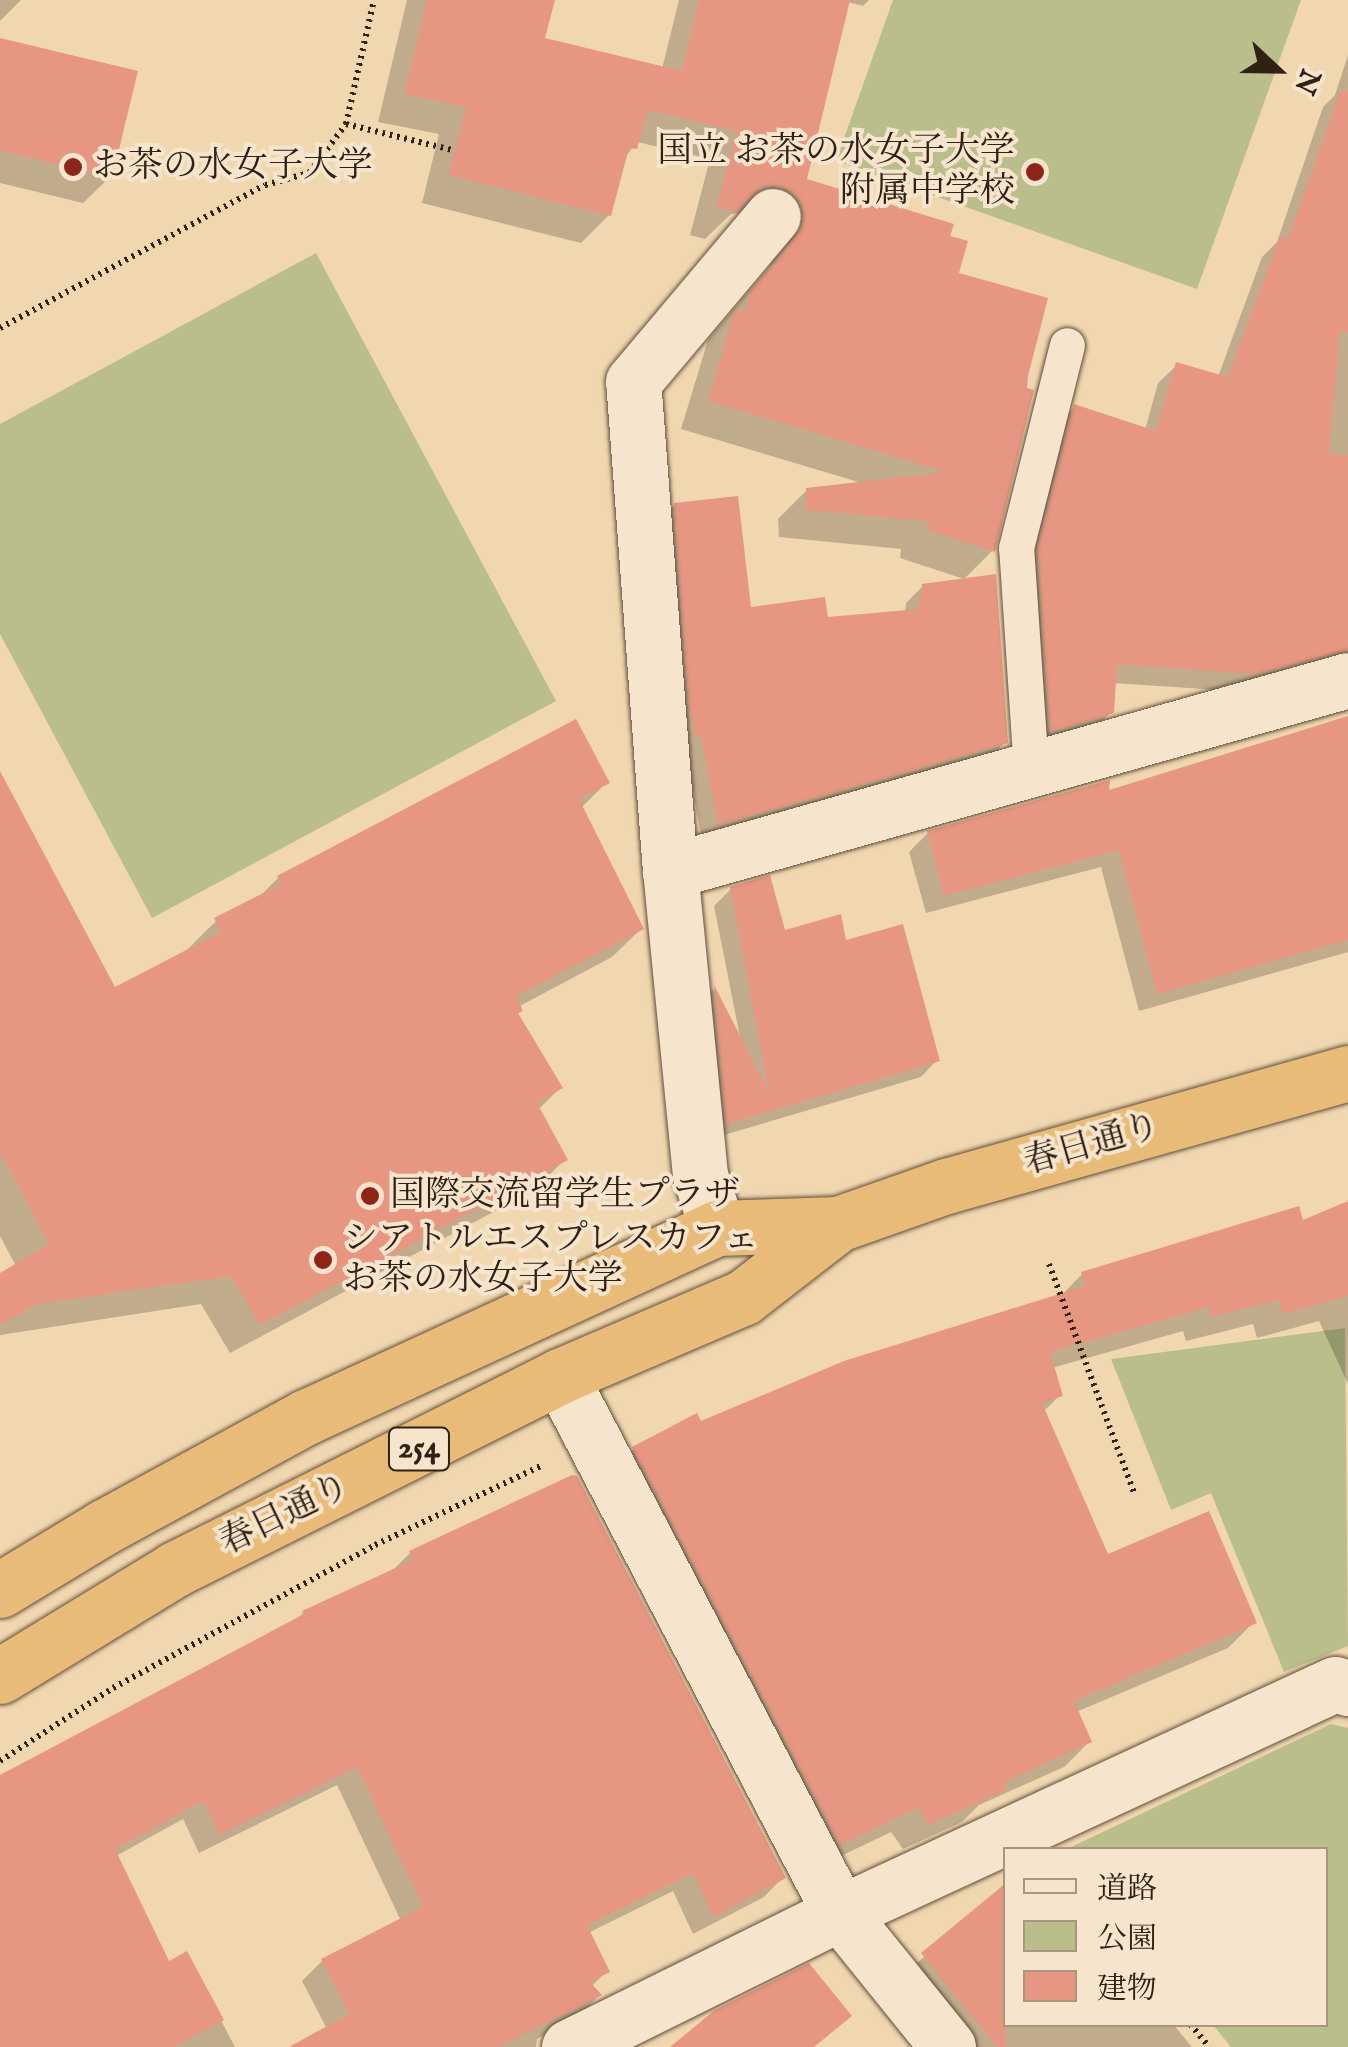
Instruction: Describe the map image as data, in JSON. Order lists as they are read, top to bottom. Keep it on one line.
{"streets":{"highway":["春日通り","254"]},"places":["お茶の水女子大学","国立 お茶の水女子大学 附属中学校","国際交流留学生プラザ","シアトルエスプレスカフェ お茶の水女子大学"],"legend":["道路","公園","建物"],"north":"right"}
